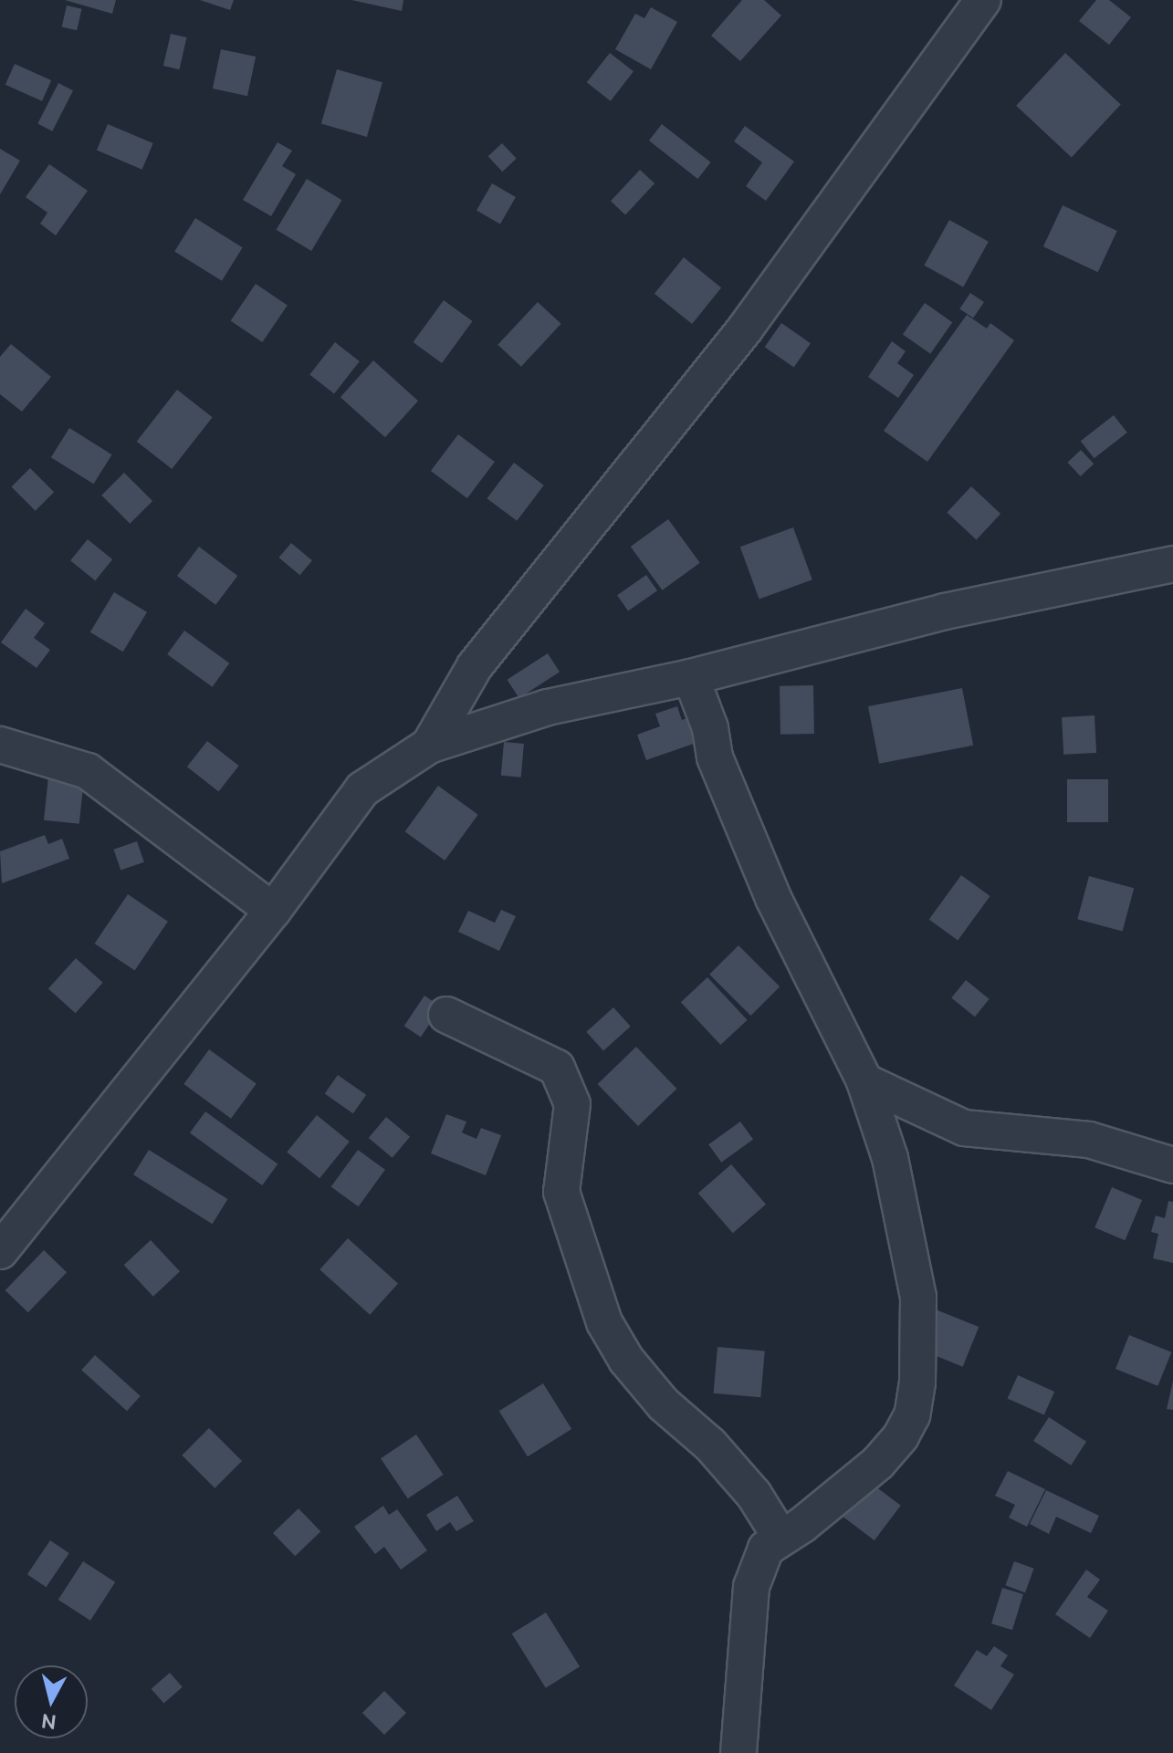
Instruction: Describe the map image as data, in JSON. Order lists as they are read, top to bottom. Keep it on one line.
{"north":"bottom"}
